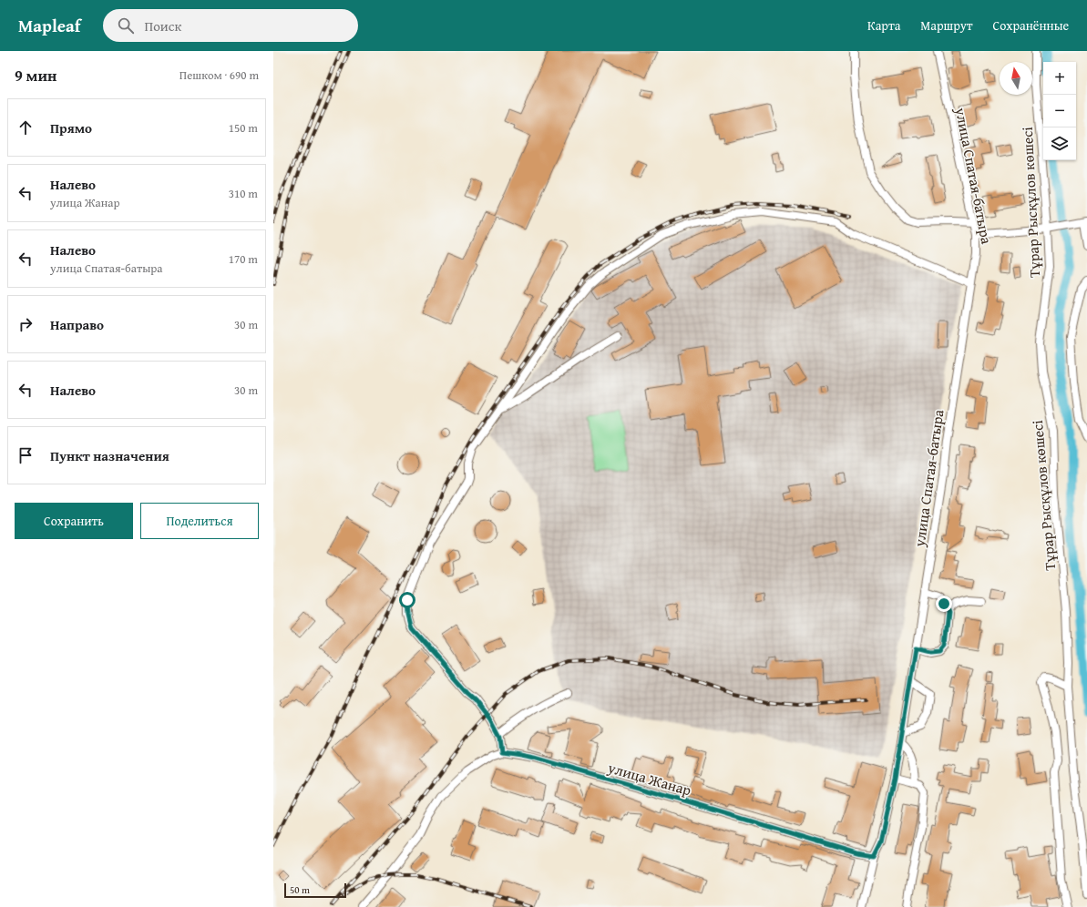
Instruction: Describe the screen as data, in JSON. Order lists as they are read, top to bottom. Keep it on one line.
{"streets":{"street":["улица Спатая-батыра","Тұрар Рысқұлов көшесі","улица Жанар"]},"crossings":[["улица Спатая-батыра","улица Жанар"]],"scale_bar":"50 m","north":"top","page":{"header":"Mapleaf","search":"Поиск","nav":["Карта","Маршрут","Сохранённые"],"heading":["9 мин","Пешком · 690 m"],"map_buttons":["+","−"],"list":[["Прямо","150 m"],["Налево","улица Жанар","310 m"],["Налево","улица Спатая-батыра","170 m"],["Направо","30 m"],["Налево","30 m"],"Пункт назначения"],"buttons":["Сохранить","Поделиться"],"scale":"50 m"}}
